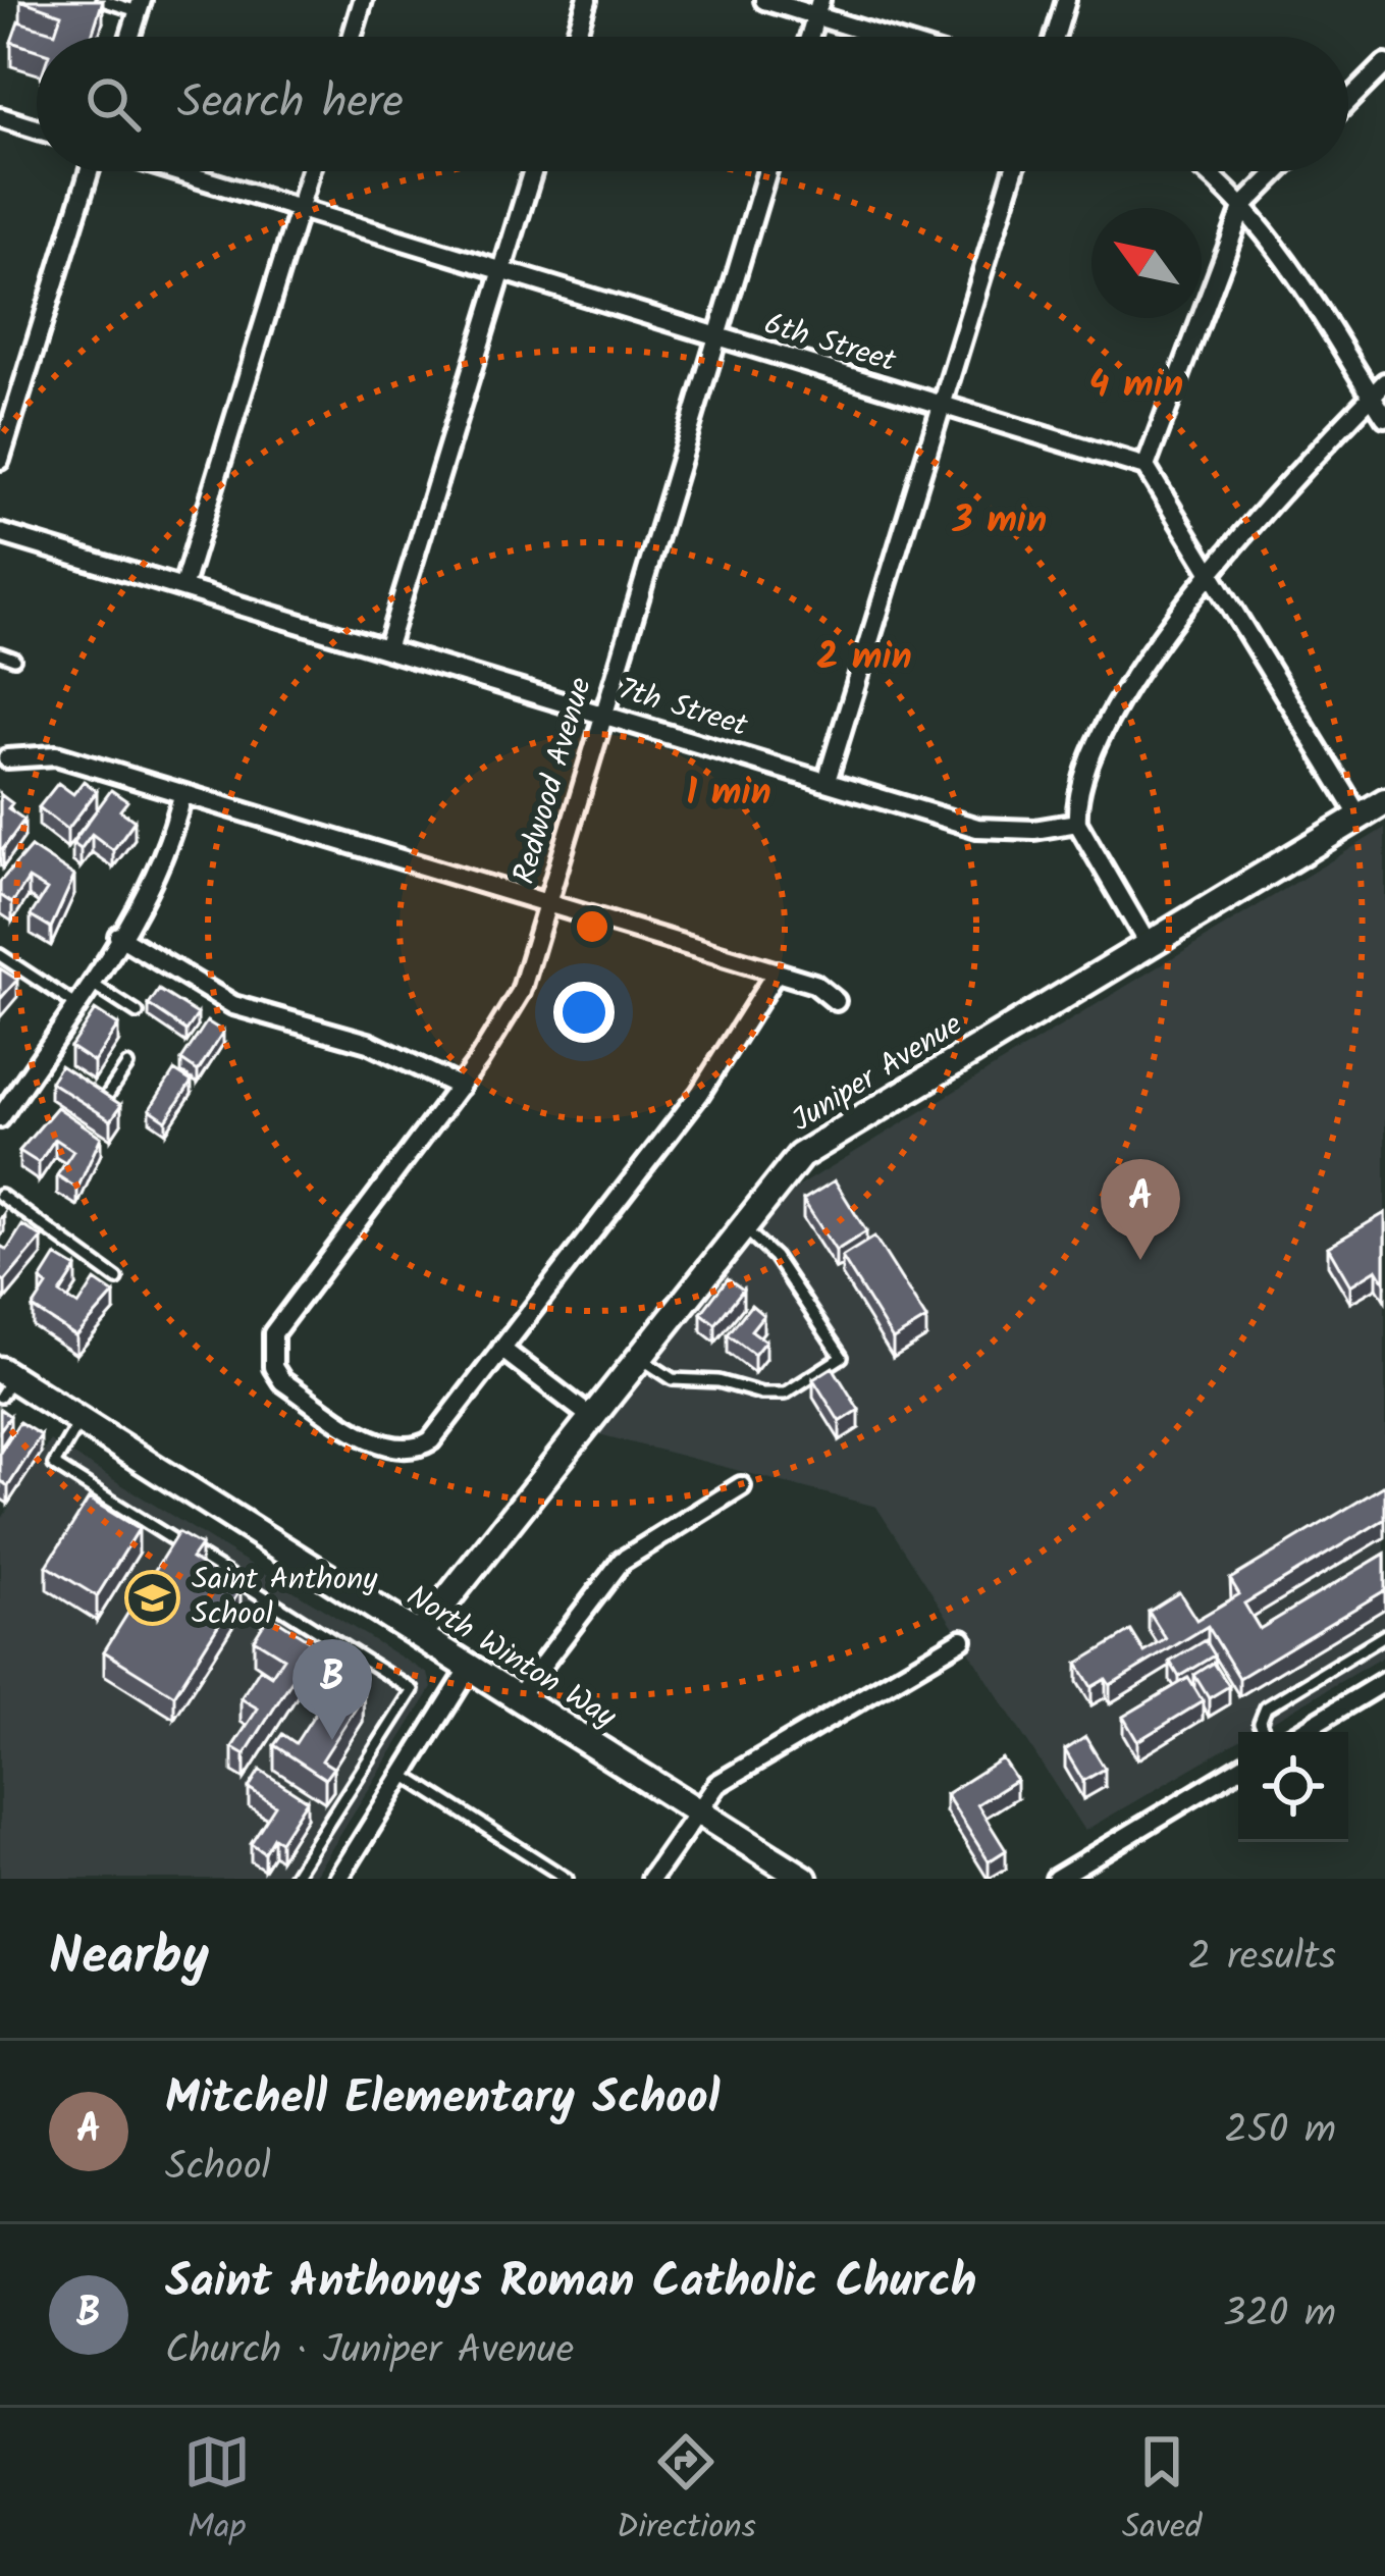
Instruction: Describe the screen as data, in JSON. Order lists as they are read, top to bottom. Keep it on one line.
{"streets":{"street":["6th Street","7th Street","Redwood Avenue","Juniper Avenue","North Winton Way"]},"crossings":[["6th Street","Redwood Avenue"],["7th Street","Redwood Avenue"],["Juniper Avenue","North Winton Way"]],"places":{"school or university":["Saint Anthony School"]},"north":"top left","page":{"search":"Search here","pins":["A","B"],"heading":["Nearby","2 results"],"list":[{"mark":"A","name":"Mitchell Elementary School","note":"School","value":"250 m"},{"mark":"B","name":"Saint Anthonys Roman Catholic Church","note":"Church · Juniper Avenue","value":"320 m"}],"nav":["Map","Directions","Saved"]},"rings":["4 min","3 min","2 min","1 min"]}
